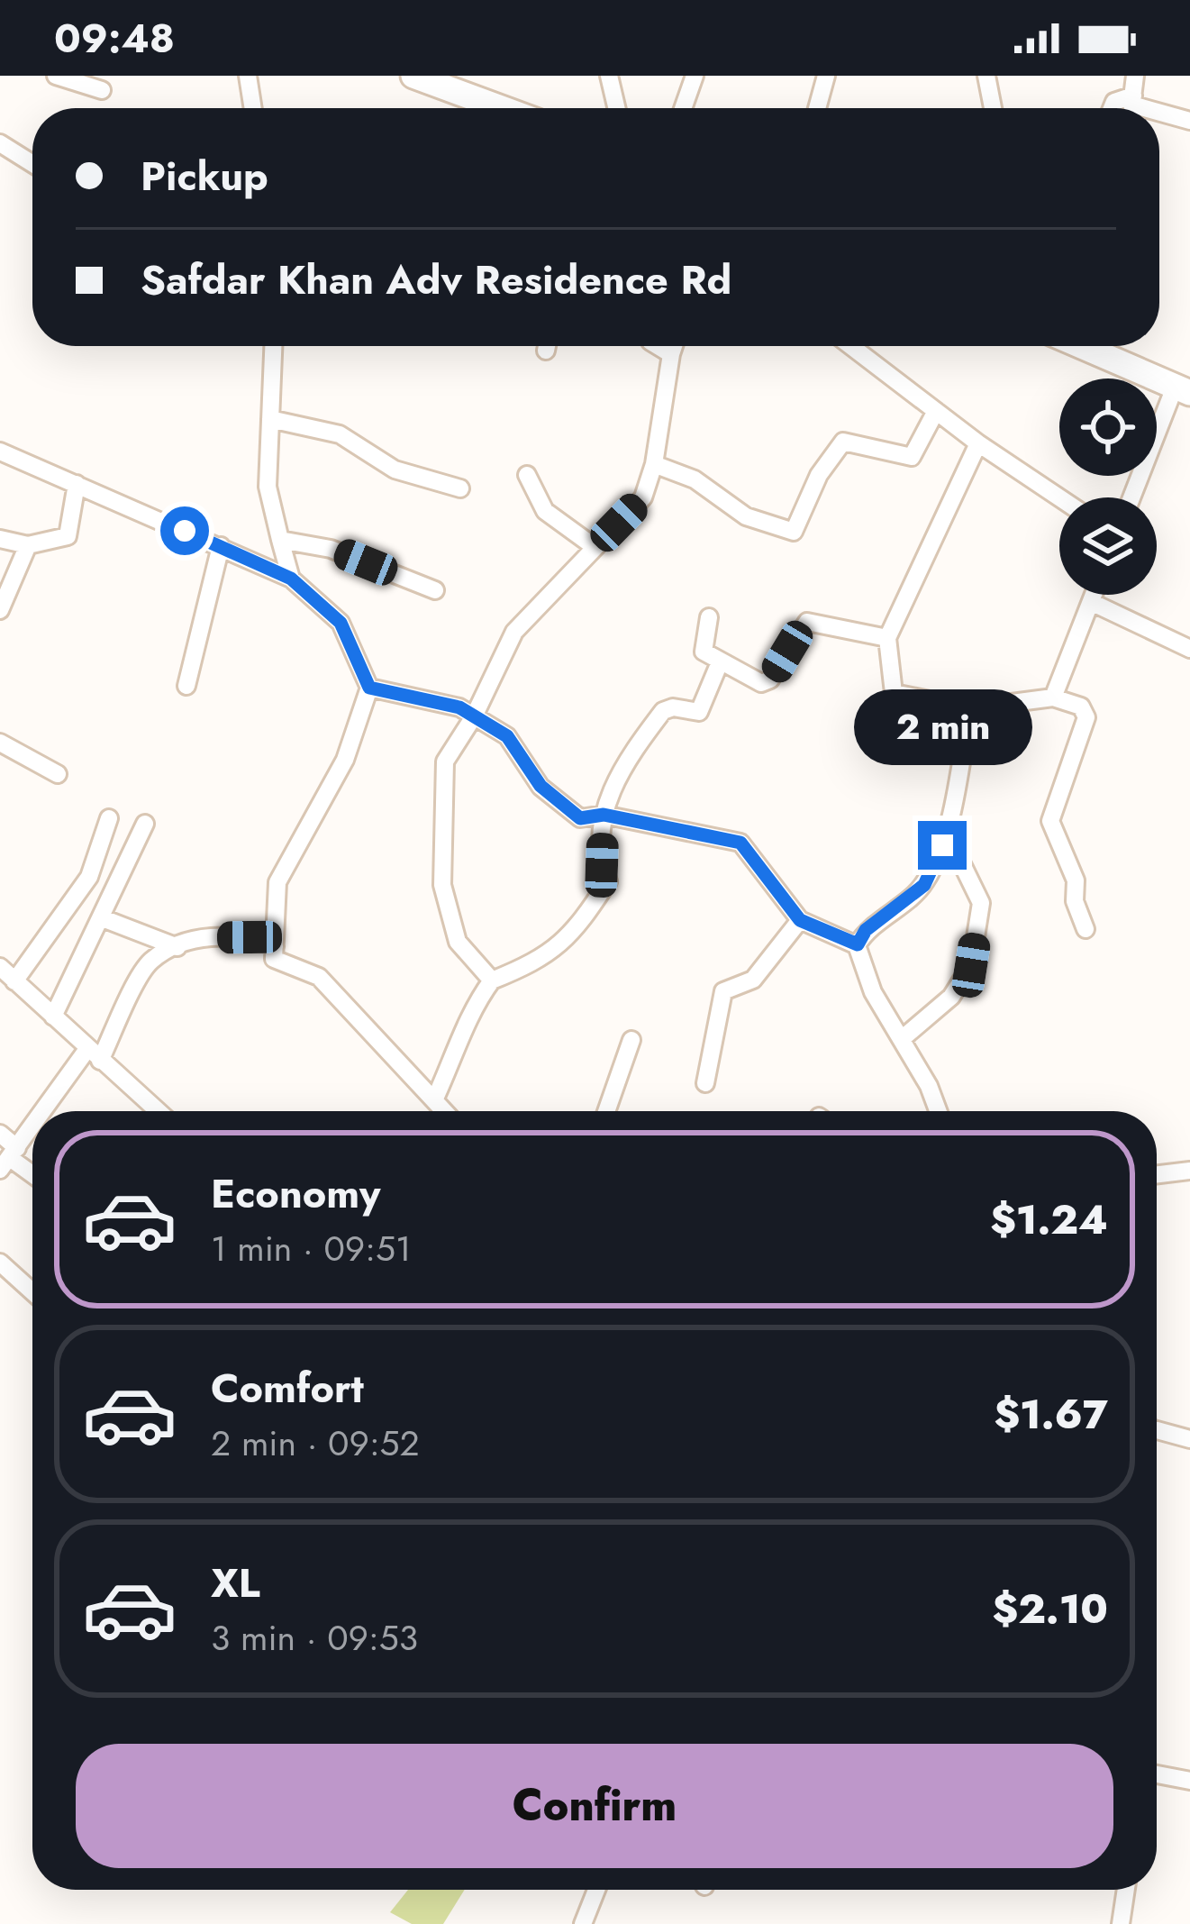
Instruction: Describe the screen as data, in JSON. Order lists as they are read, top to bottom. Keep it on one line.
{"page":{"status":"09:48","banner":["Pickup","Safdar Khan Adv Residence Rd"],"bubble":"2 min","list":[{"name":"Economy","note":"1 min · 09:51","value":"$1.24"},{"name":"Comfort","note":"2 min · 09:52","value":"$1.67"},{"name":"XL","note":"3 min · 09:53","value":"$2.10"}],"buttons":"Confirm"}}
